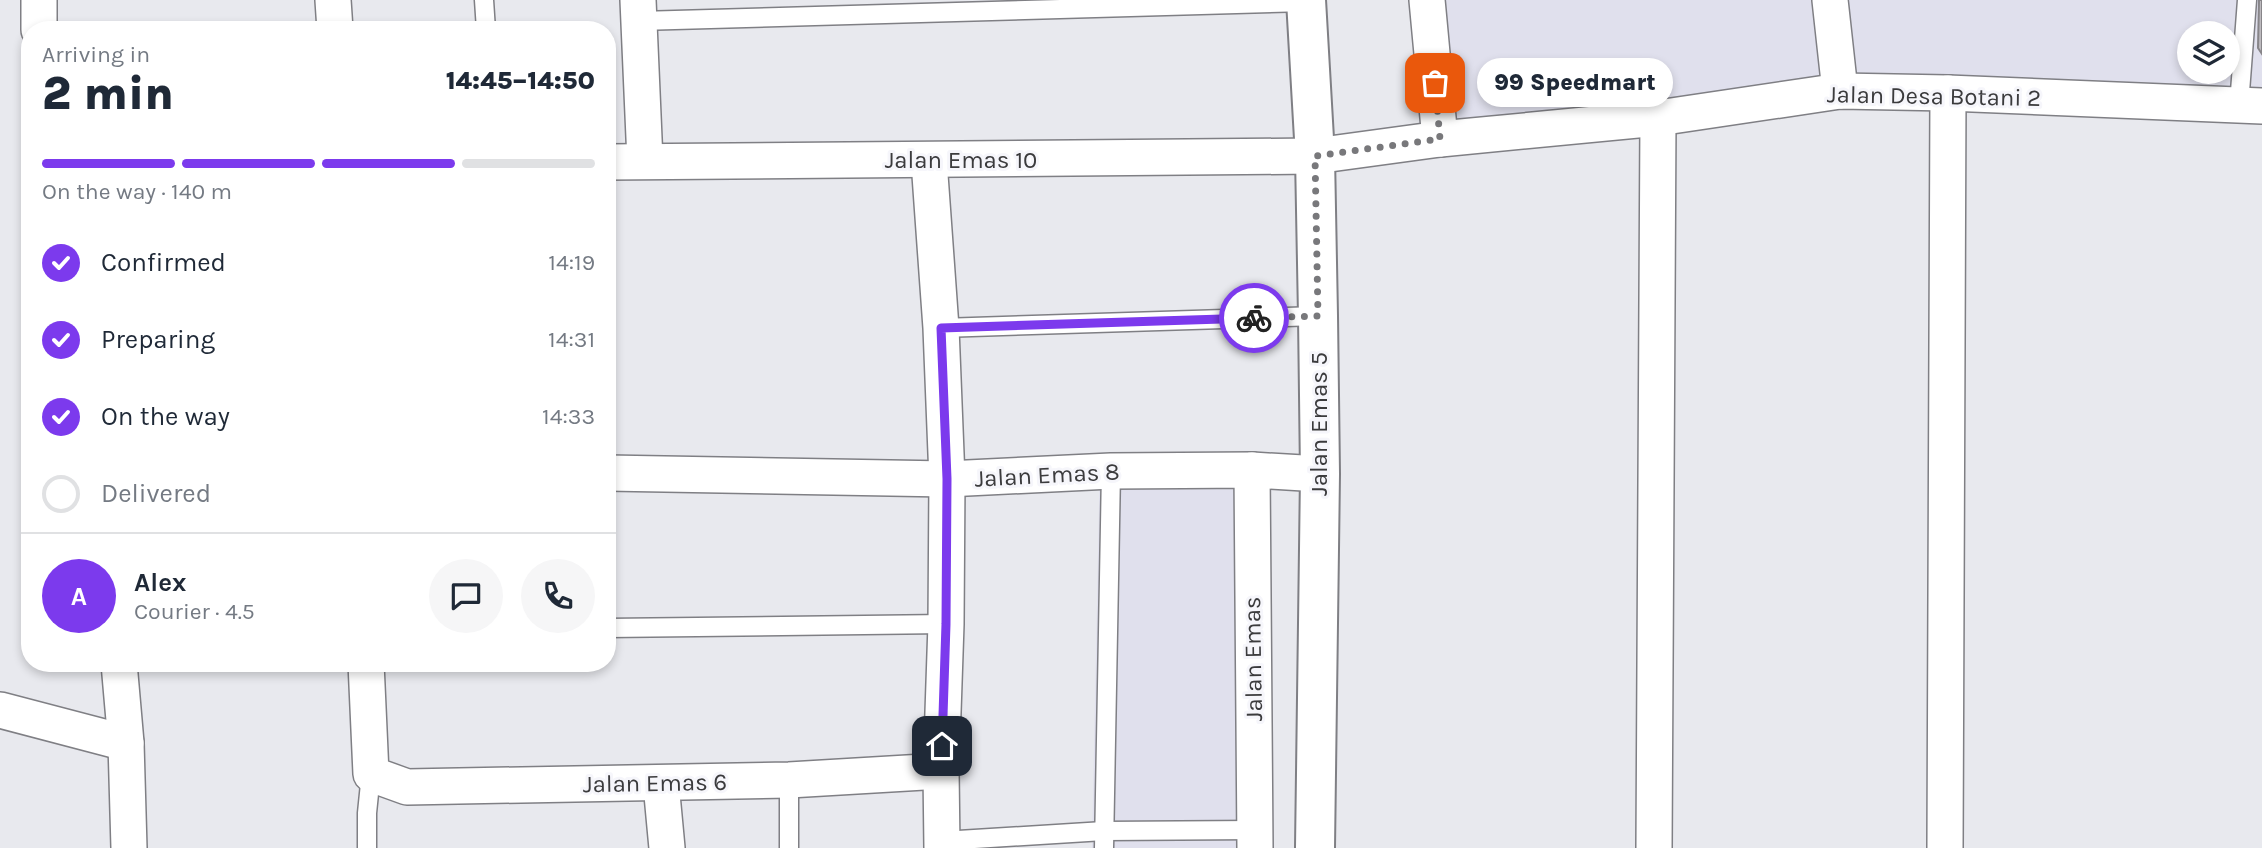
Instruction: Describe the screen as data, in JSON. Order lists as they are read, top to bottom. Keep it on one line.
{"streets":{"street":["Jalan Desa Botani 2","Jalan Emas 10","Jalan Emas 5","Jalan Emas 8","Jalan Emas","Jalan Emas 6"]},"crossings":[["Jalan Desa Botani 2","Jalan Emas 10"],["Jalan Desa Botani 2","Jalan Emas 5"],["Jalan Emas 10","Jalan Emas 5"],["Jalan Emas 5","Jalan Emas 8"],["Jalan Emas 8","Jalan Emas"]],"places":["99 Speedmart"],"page":{"heading":["2 min","Arriving in","14:45–14:50"],"panel":["Alex","Courier · 4.5"],"bubble":"99 Speedmart","bar":"On the way · 140 m","list":[["Confirmed","14:19"],["Preparing","14:31"],["On the way","14:33"],"Delivered"],"round":"A"}}
